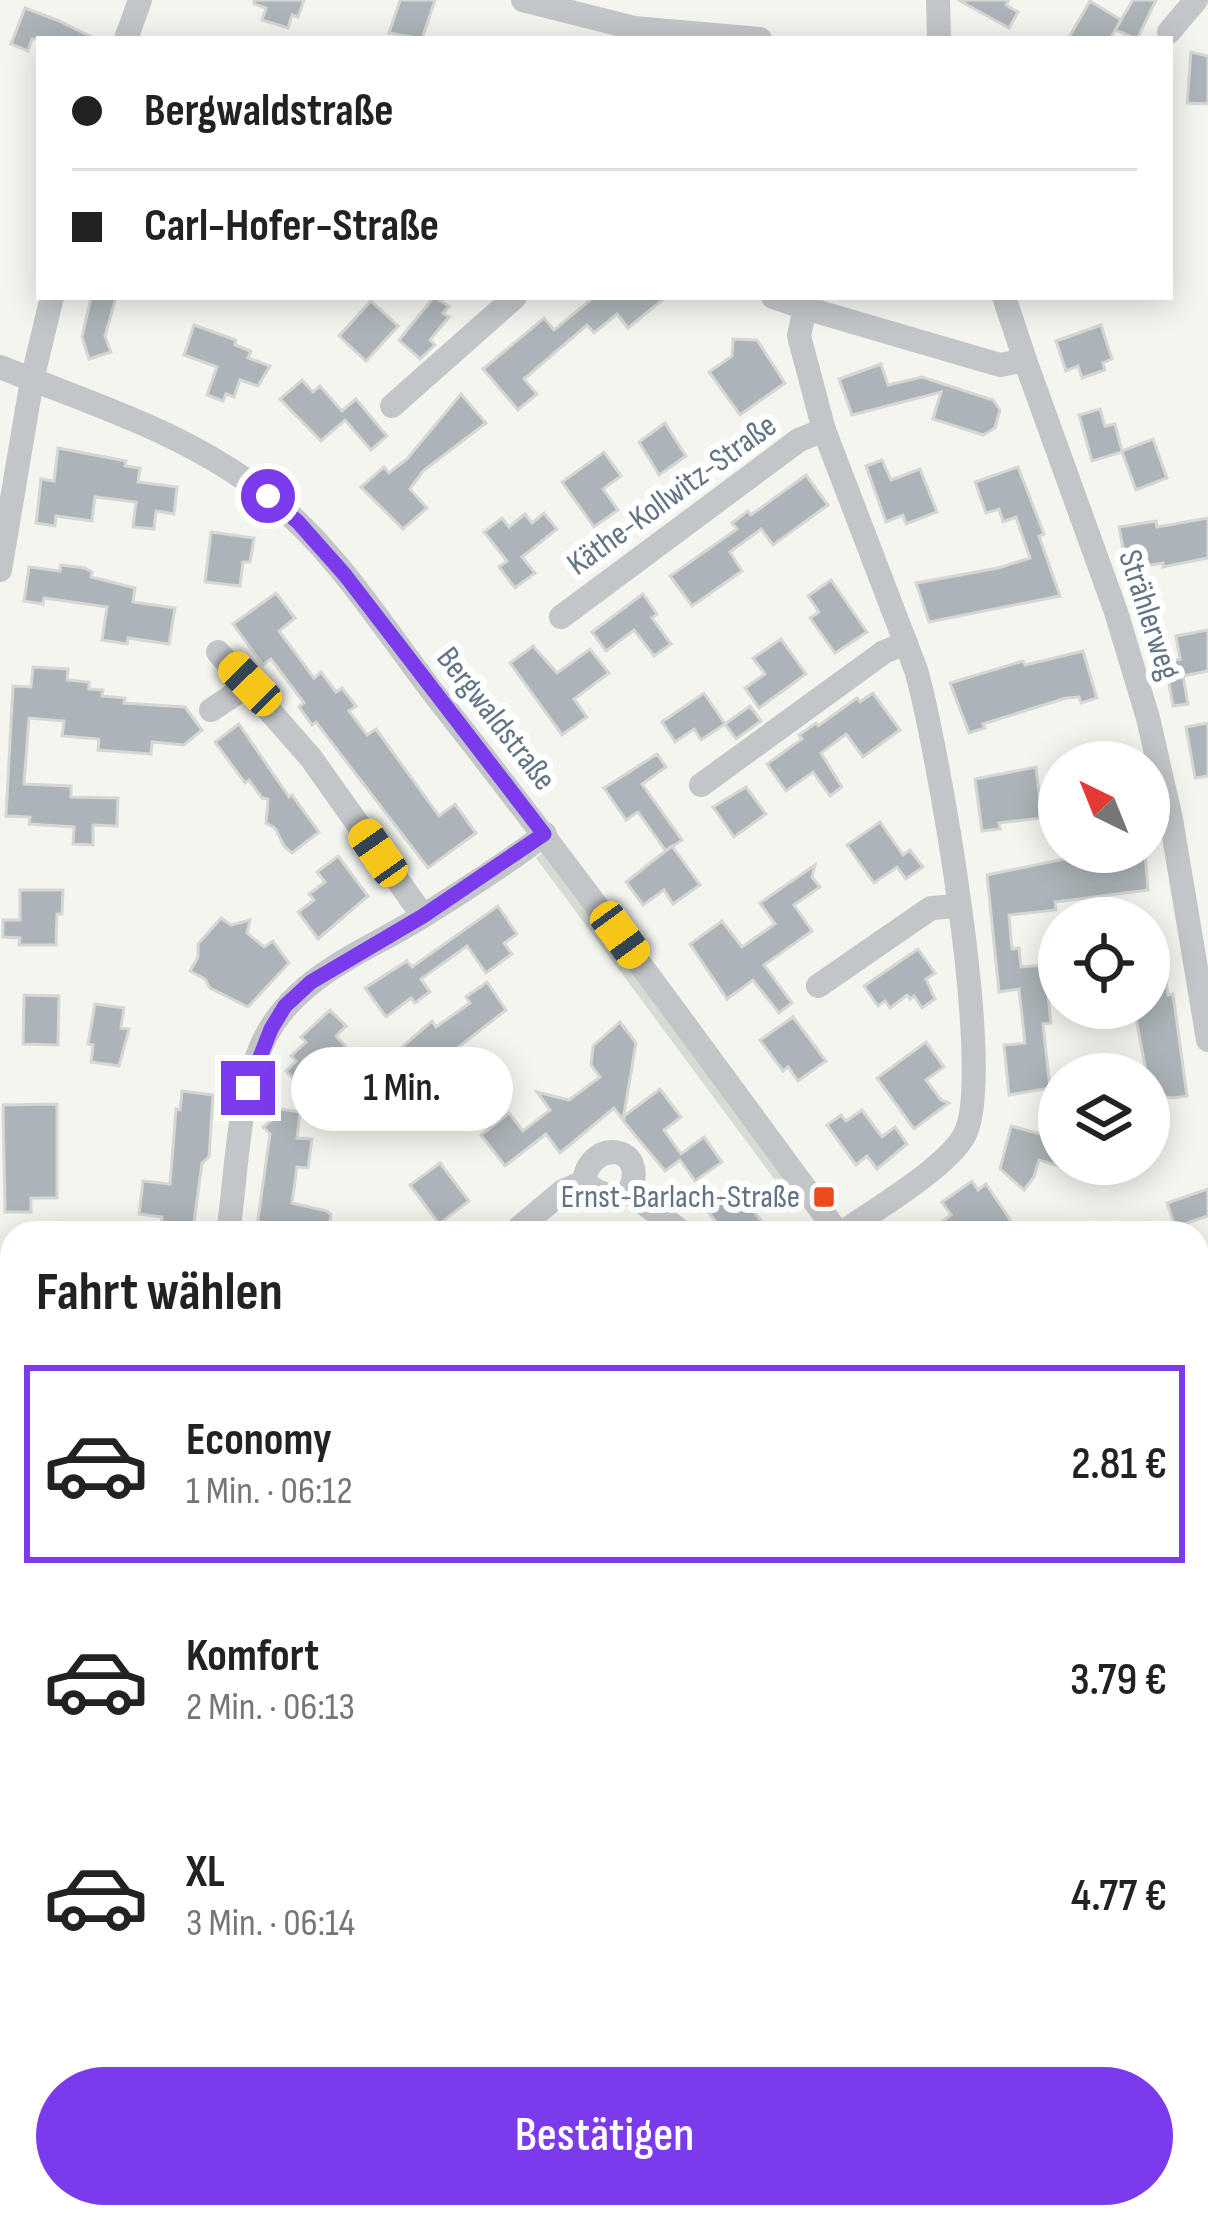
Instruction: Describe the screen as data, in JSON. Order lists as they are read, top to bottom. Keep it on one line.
{"streets":{"street":["Käthe-Kollwitz-Straße","Strählerweg","Bergwaldstraße"]},"places":{"transit":["Ernst-Barlach-Straße"]},"north":"top left","page":{"banner":["Bergwaldstraße","Carl-Hofer-Straße"],"bubble":"1 Min.","heading":"Fahrt wählen","list":[{"name":"Economy","note":"1 Min. · 06:12","value":"2.81 €"},{"name":"Komfort","note":"2 Min. · 06:13","value":"3.79 €"},{"name":"XL","note":"3 Min. · 06:14","value":"4.77 €"}],"buttons":"Bestätigen"}}
